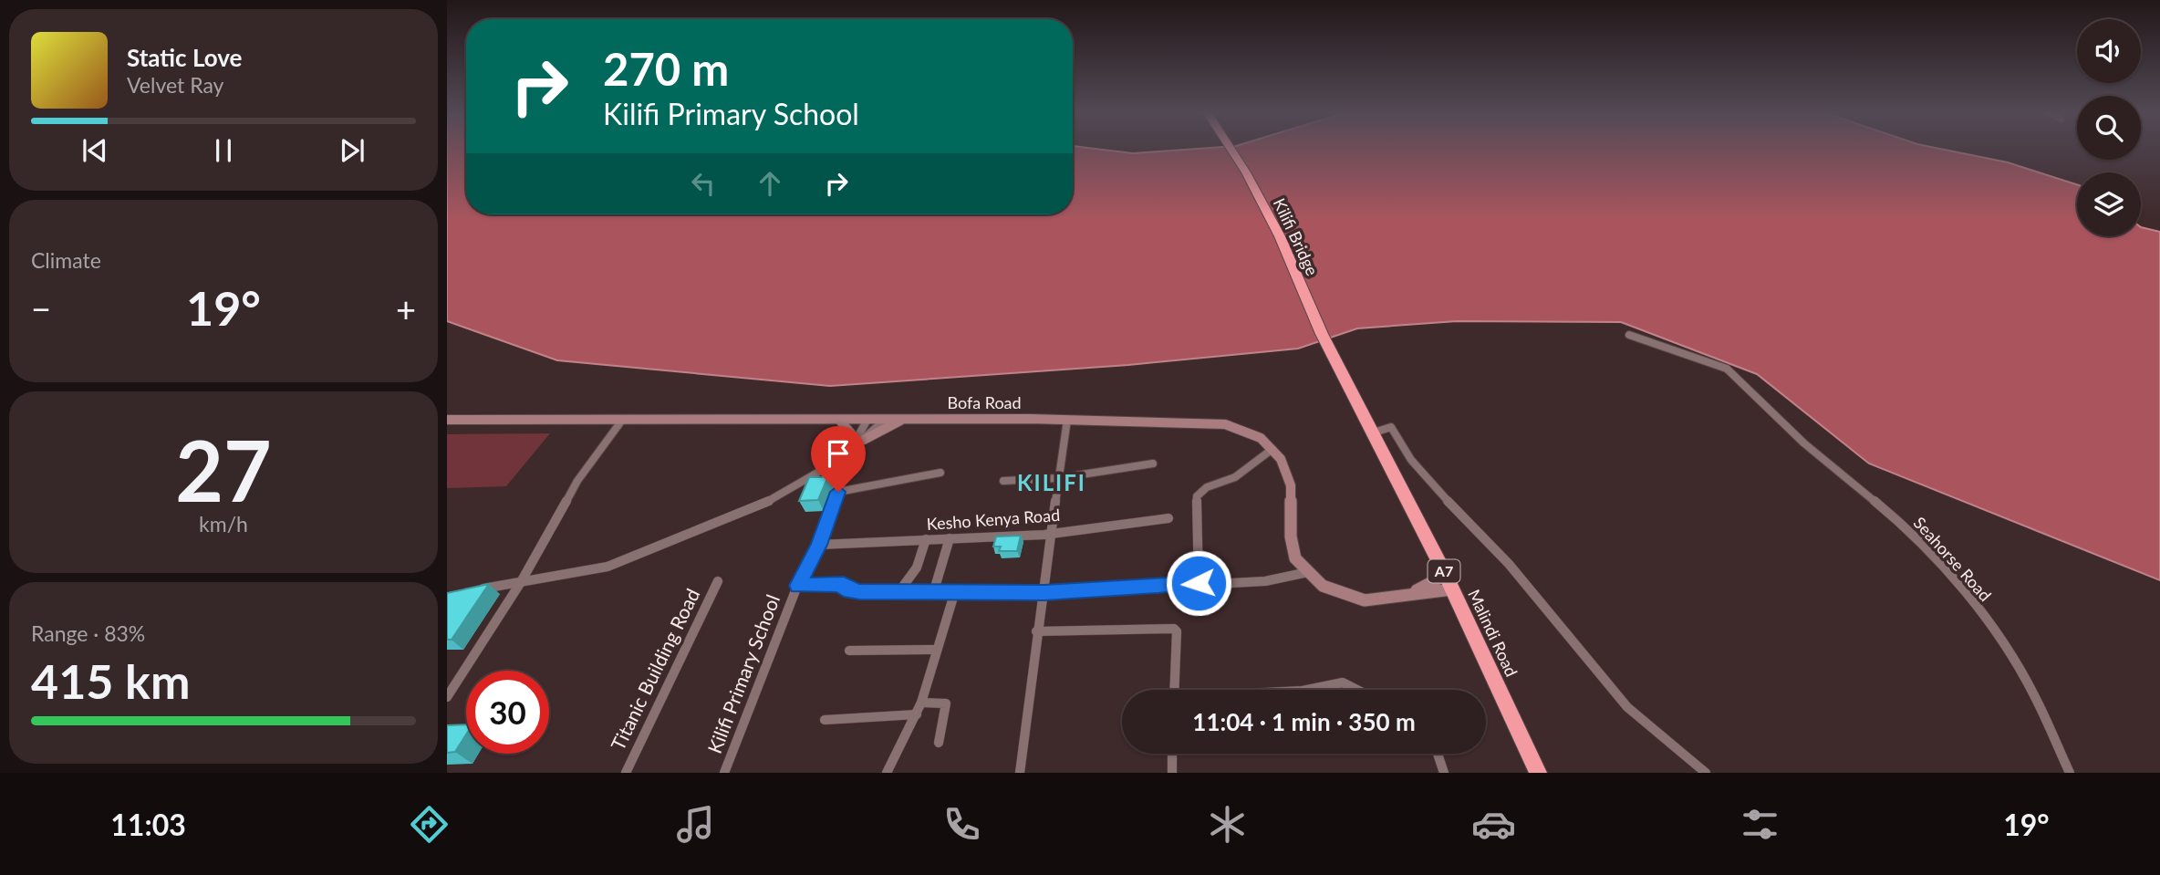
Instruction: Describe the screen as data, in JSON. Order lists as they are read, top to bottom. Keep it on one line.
{"streets":{"highway":["Kilifi Bridge","A7","Malindi Road"],"street":["Bofa Road","Kesho Kenya Road","Seahorse Road","Titanic Building Road","Kilifi Primary School"]},"crossings":[["Kilifi Bridge","Malindi Road"],["Bofa Road","Malindi Road"],["Bofa Road","Kilifi Primary School"],["Kesho Kenya Road","Kilifi Primary School"]],"districts":["KILIFI"],"page":{"turn":["270 m","Kilifi Primary School"],"song":["Static Love","Velvet Ray"],"tile":["Climate",["27","km/h"],["Range · 83%","415 km"]],"heat":["−","19°","+"],"limit":"30","trip":"11:04 · 1 min · 350 m","tabs":["11:03","19°"]}}
